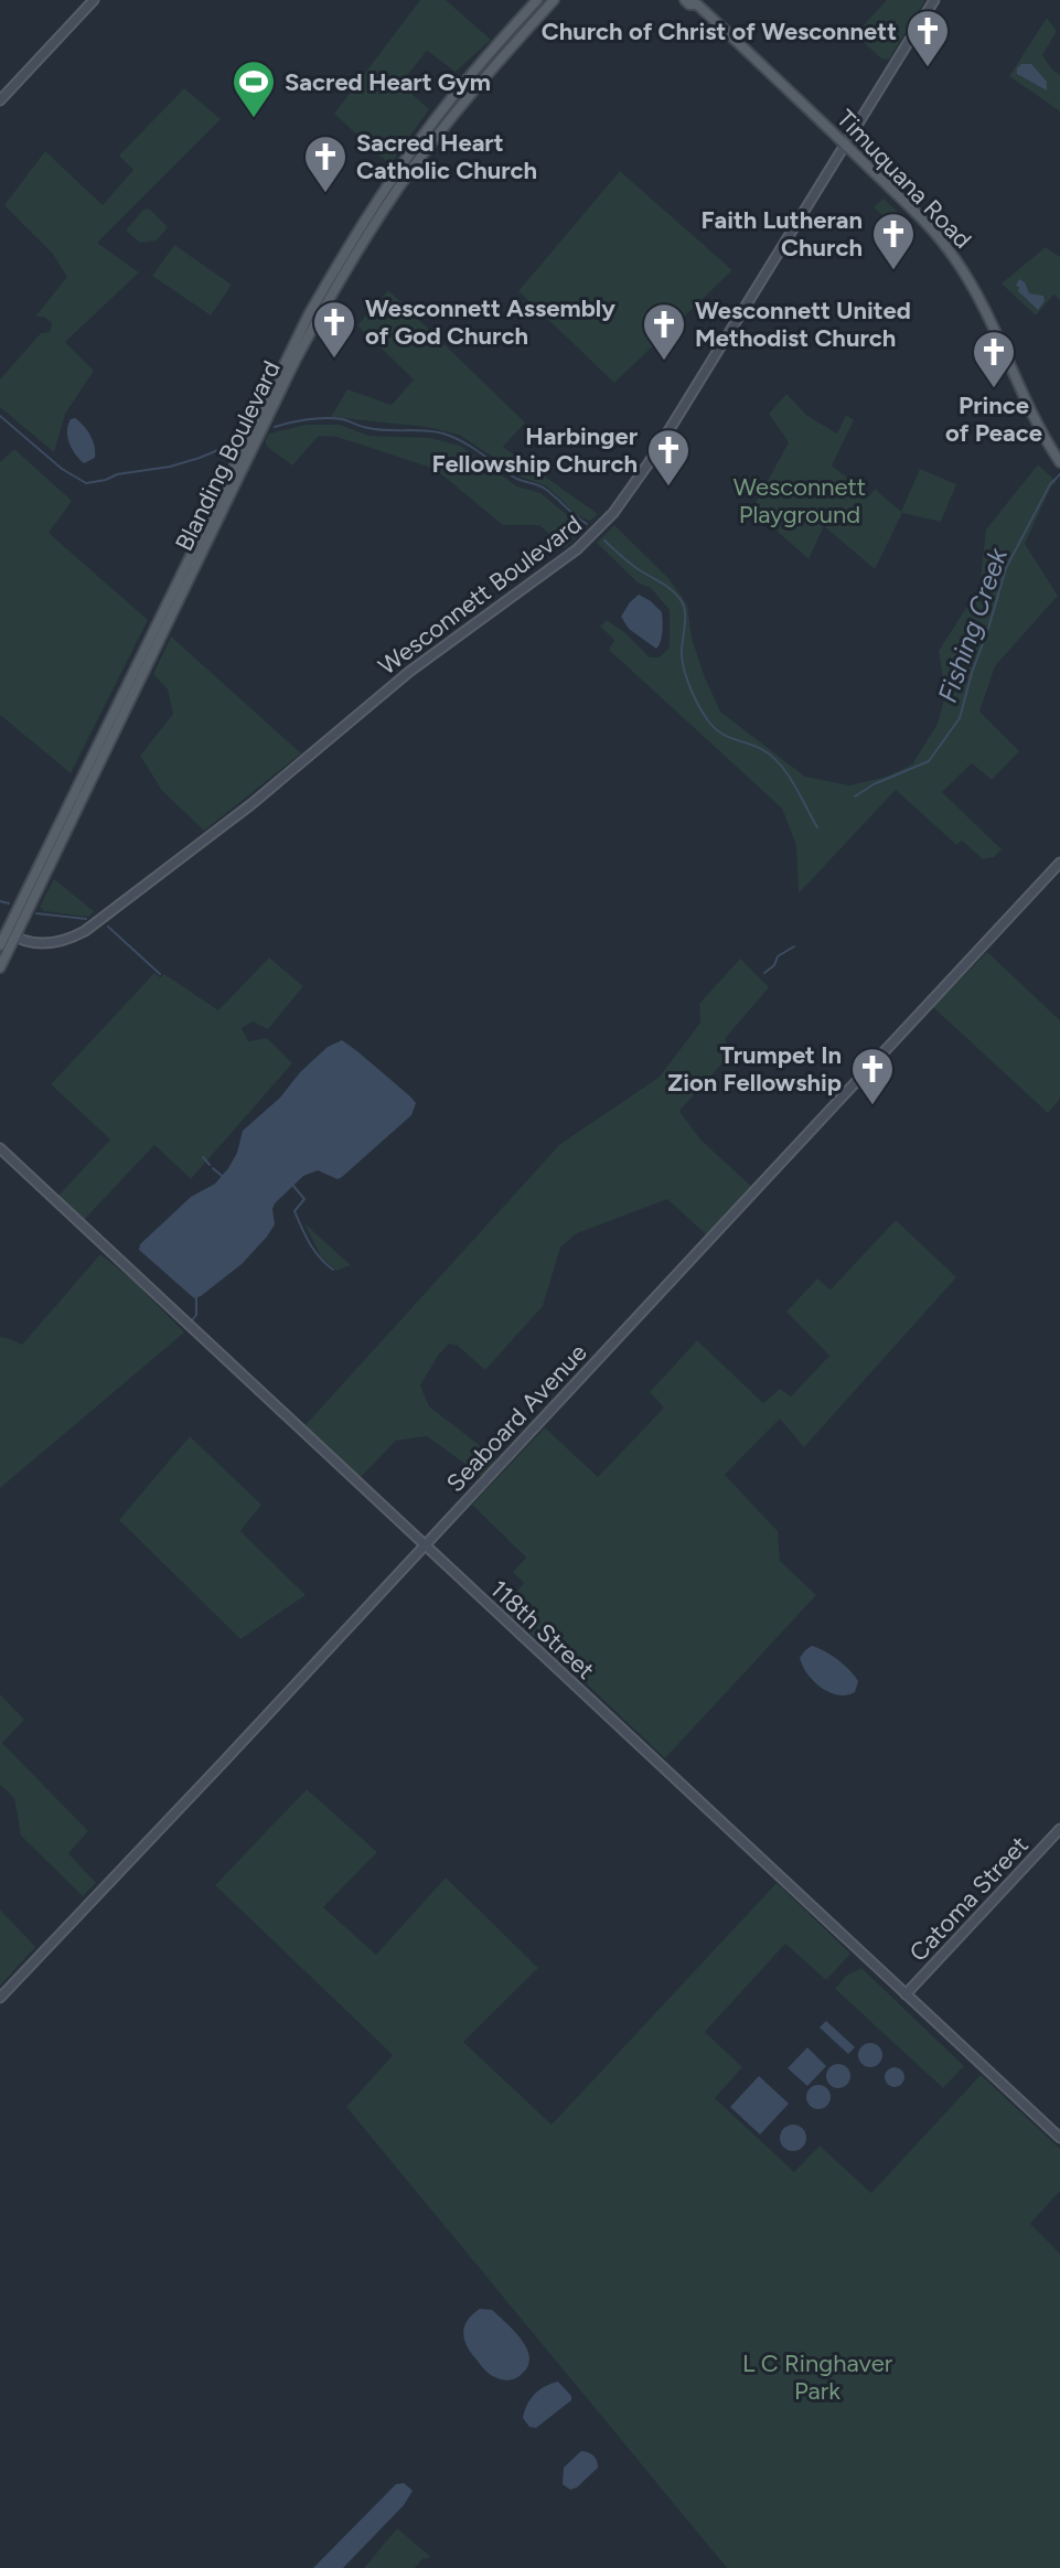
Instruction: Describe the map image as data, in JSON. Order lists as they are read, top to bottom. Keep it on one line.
{"streets":{"main road":["Timuquana Road","Blanding Boulevard"],"street":["Wesconnett Boulevard","Seaboard Avenue","118th Street","Catoma Street"]},"crossings":[["Timuquana Road","Wesconnett Boulevard"],["Blanding Boulevard","Wesconnett Boulevard"],["Seaboard Avenue","118th Street"],["118th Street","Catoma Street"]],"water":["Fishing Creek"],"parks":["Wesconnett Playground","L C Ringhaver Park"],"places":{"church":["Church of Christ of Wesconnett","Sacred Heart Catholic Church","Faith Lutheran Church","Wesconnett Assembly of God Church","Wesconnett United Methodist Church","Prince of Peace","Harbinger Fellowship Church","Trumpet In Zion Fellowship"],"sports":["Sacred Heart Gym"]}}
